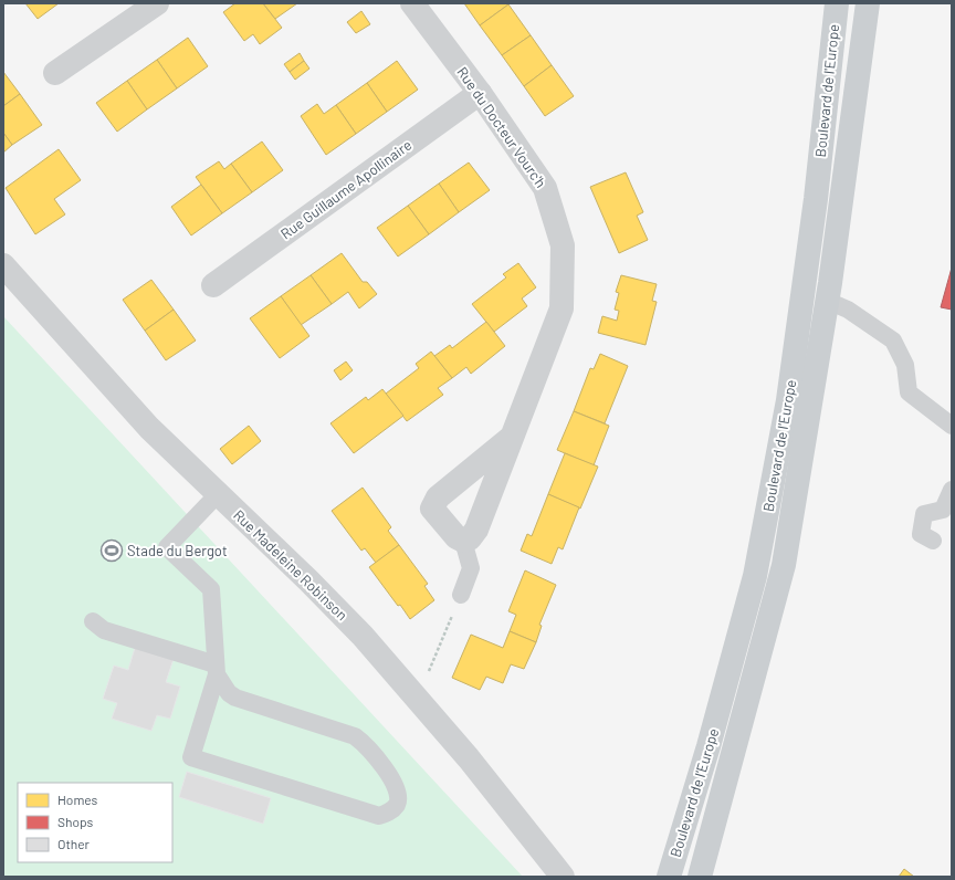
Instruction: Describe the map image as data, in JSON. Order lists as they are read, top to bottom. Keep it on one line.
{"streets":{"main road":["Boulevard de l'Europe"],"street":["Rue du Docteur Vourc'h","Rue Guillaume Apollinaire","Rue Madeleine Robinson"]},"crossings":[["Rue du Docteur Vourc'h","Rue Guillaume Apollinaire"]],"places":{"sports":["Stade du Bergot"]},"legend":["Homes","Shops","Other"]}
